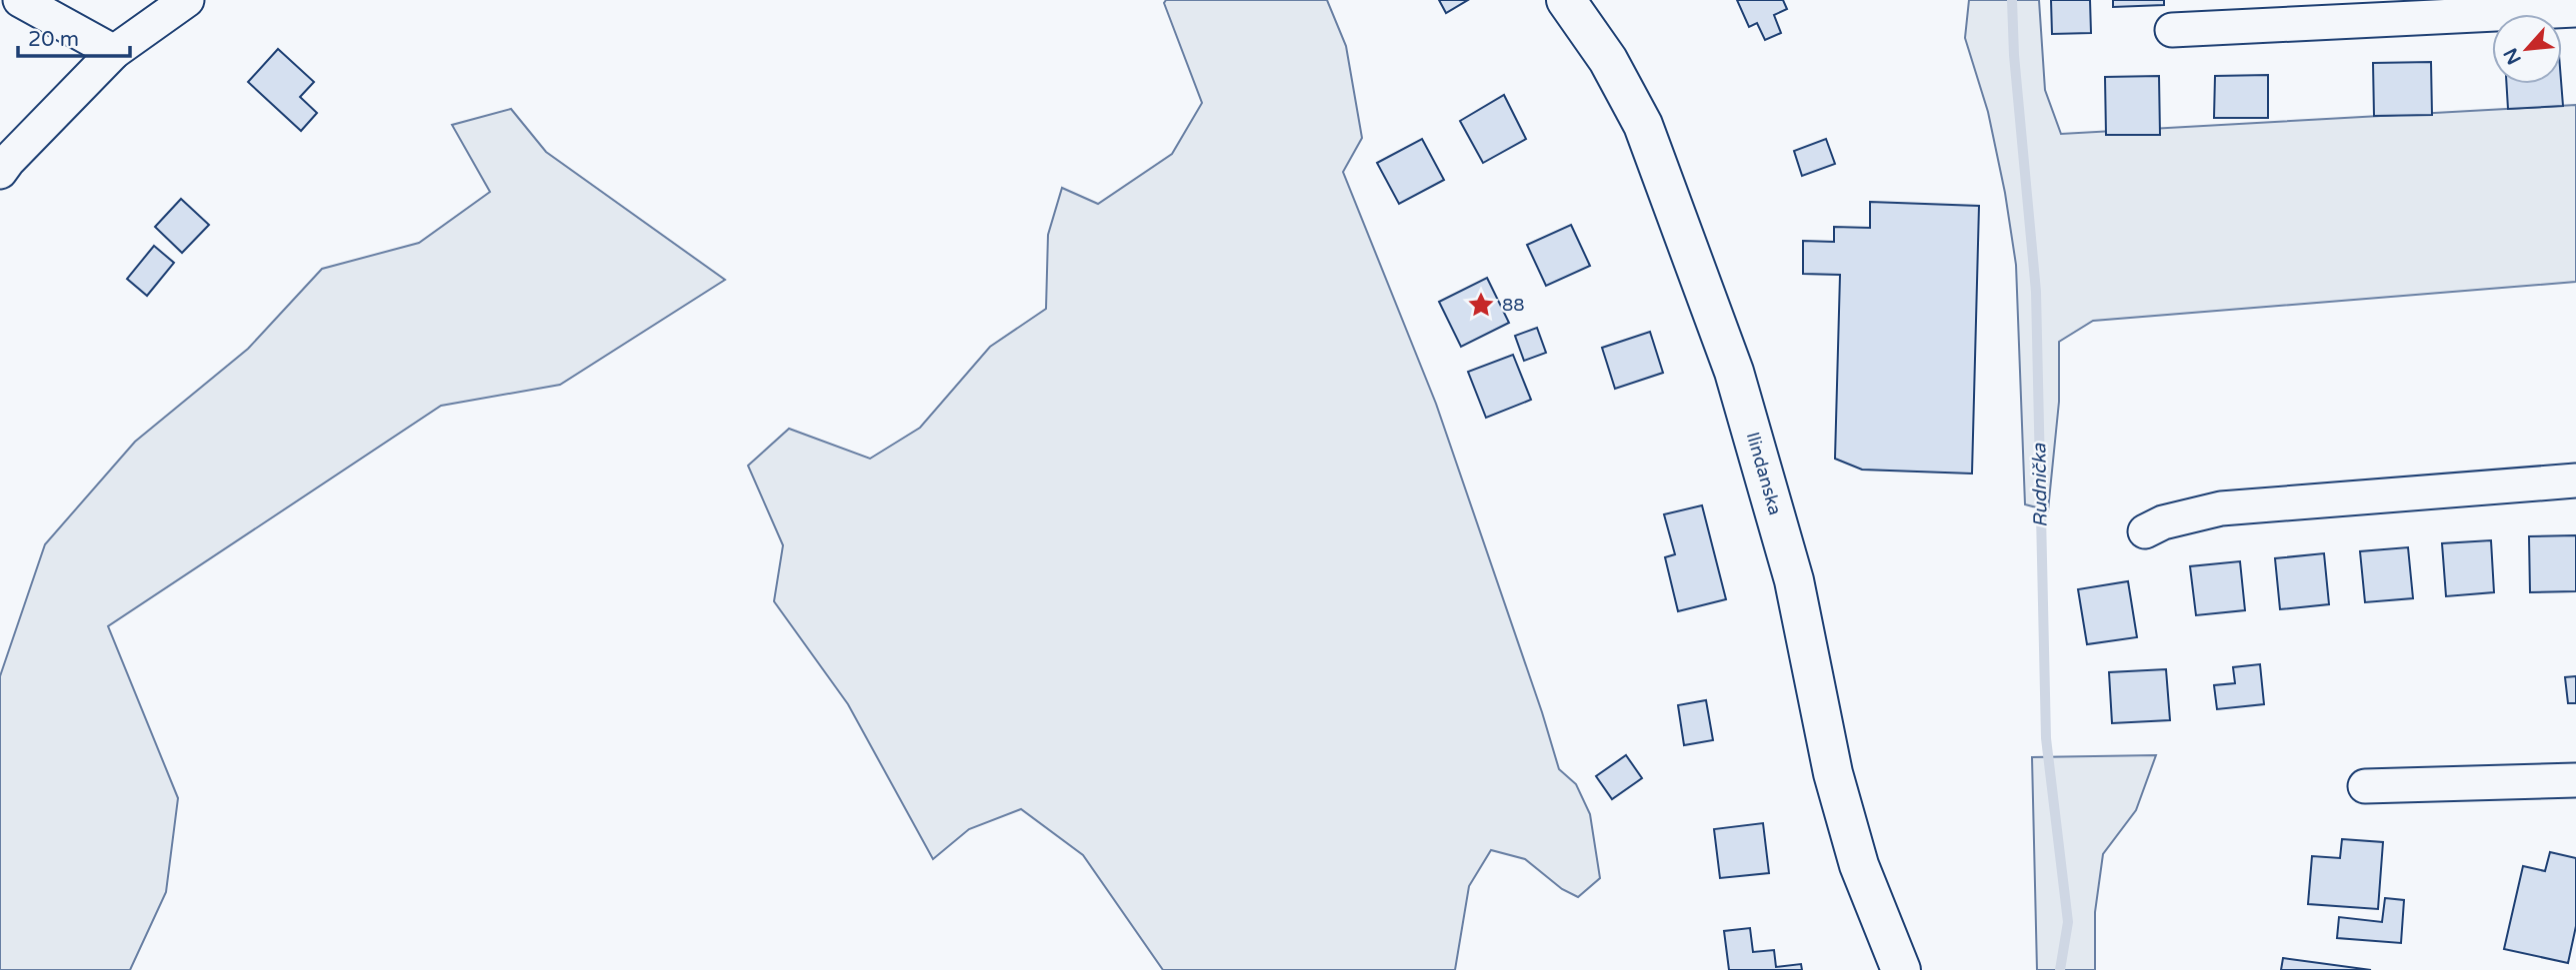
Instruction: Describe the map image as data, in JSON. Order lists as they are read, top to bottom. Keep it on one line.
{"streets":{"street":["Ilindanska"]},"water":["Rudnička"],"places":{"place":["88"]},"scale_bar":"20 m","north":"bottom left"}
